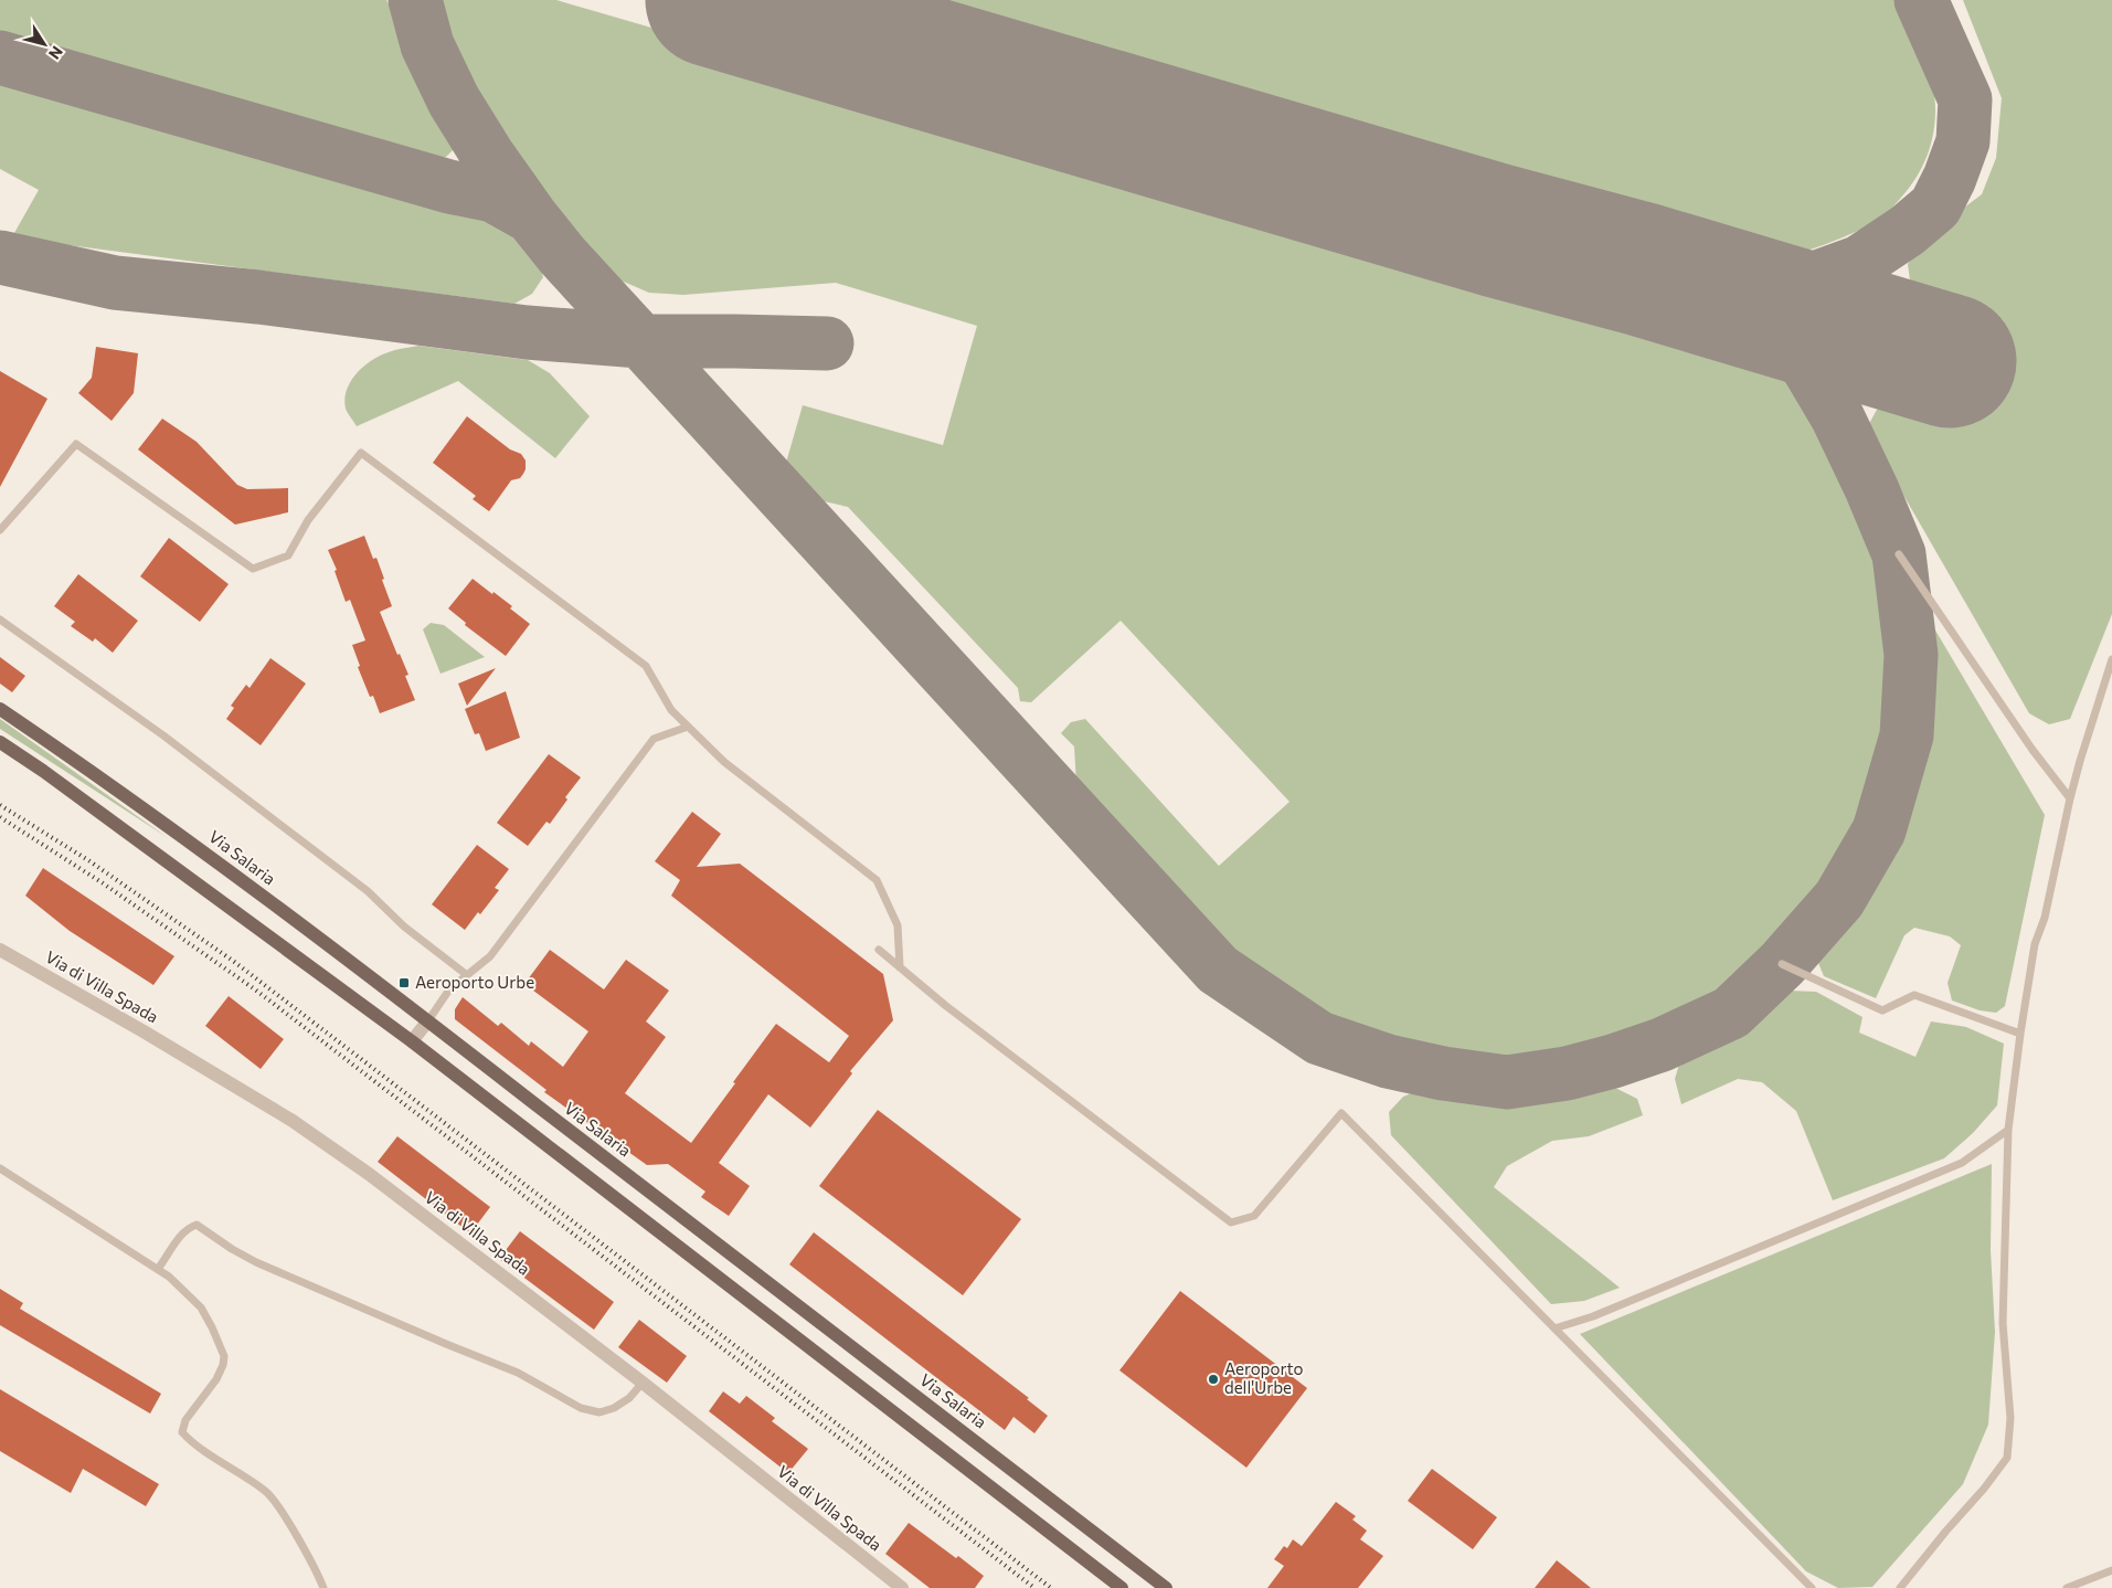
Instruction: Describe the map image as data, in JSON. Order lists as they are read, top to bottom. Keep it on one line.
{"streets":{"main road":["Via Salaria"],"street":["Via di Villa Spada"]},"places":{"transit":["Aeroporto Urbe"],"other":["Aeroporto dell'Urbe"]},"north":"bottom right"}
